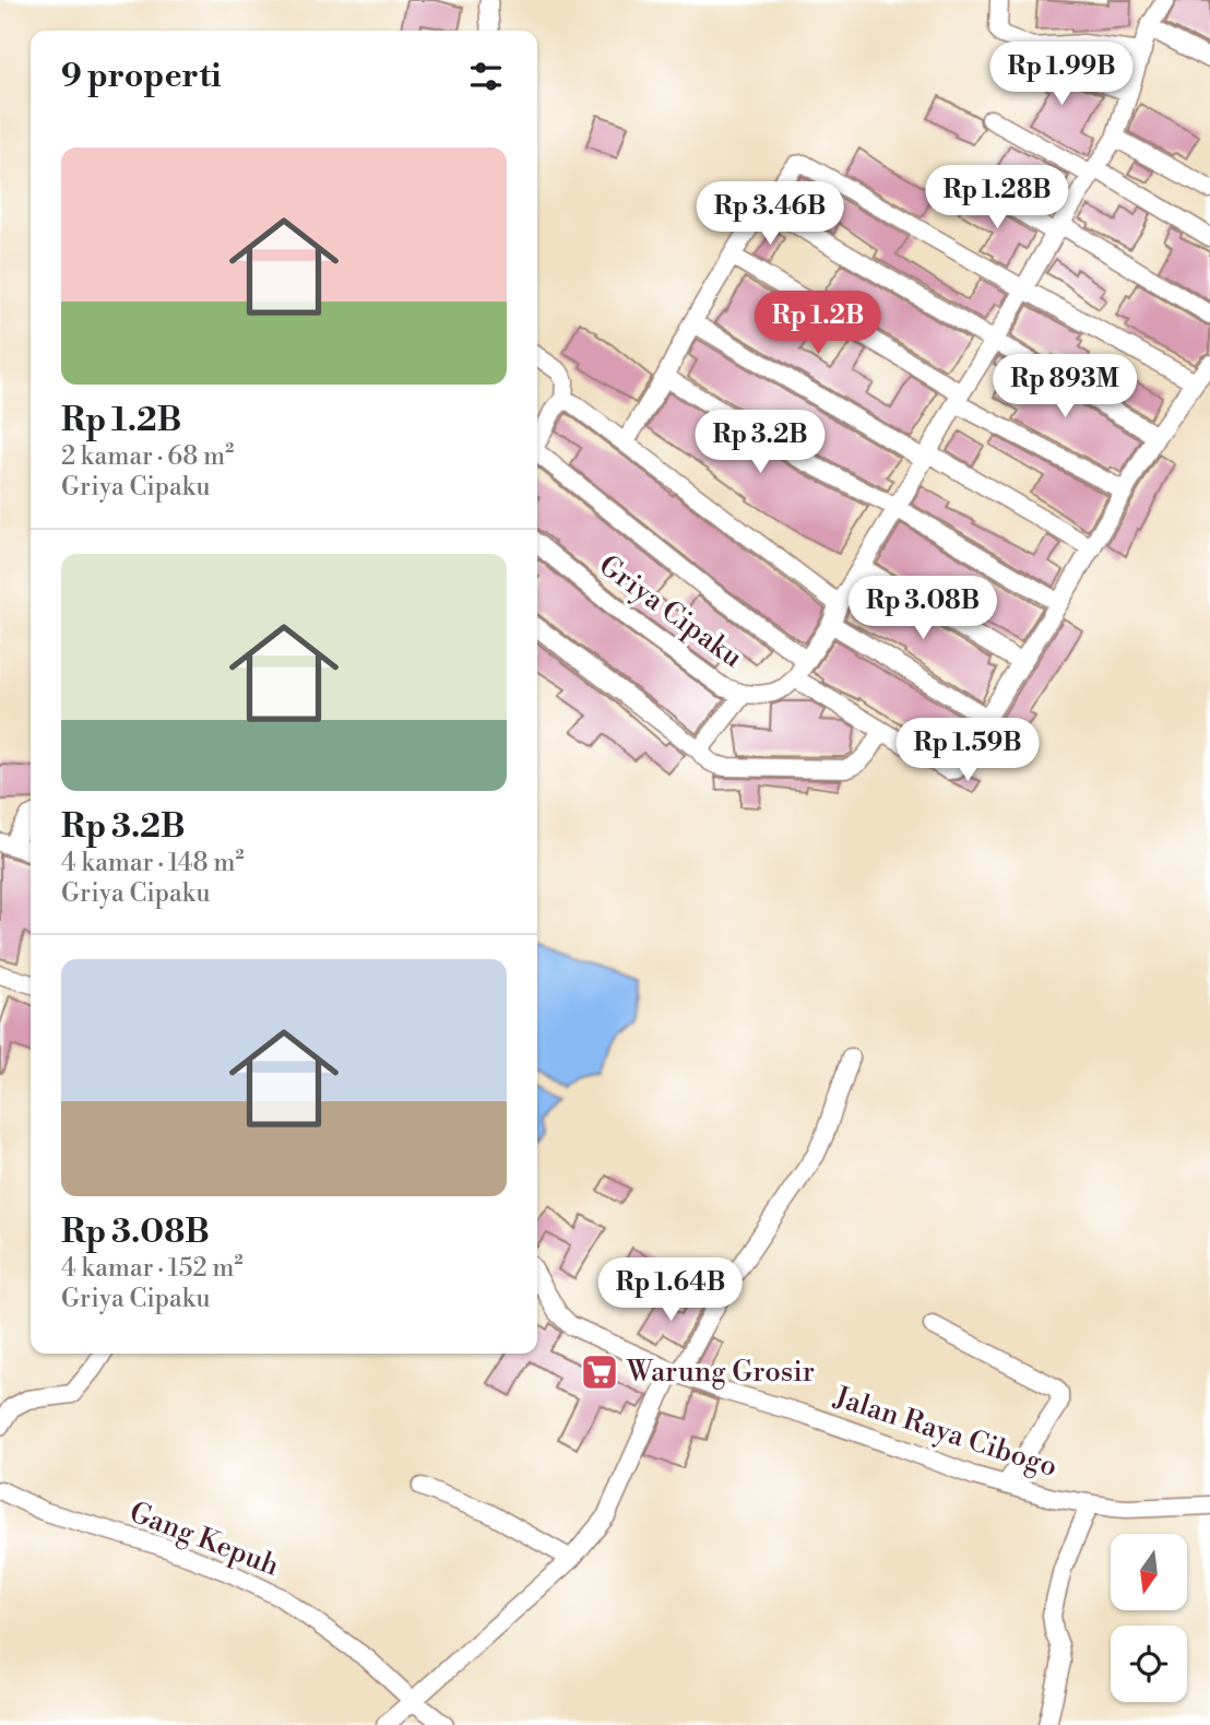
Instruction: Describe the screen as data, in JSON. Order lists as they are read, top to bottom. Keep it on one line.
{"streets":{"street":["Griya Cipaku","Jalan Raya Cibogo","Gang Kepuh"]},"places":{"supermarket":["Warung Grosir"]},"north":"bottom","page":{"heading":"9 properti","price":["Rp 1.99B","Rp 1.28B","Rp 3.46B","Rp 1.2B","Rp 893M","Rp 3.2B","Rp 3.08B","Rp 1.59B","Rp 1.64B"],"list":[{"name":"Rp 1.2B","note":"2 kamar · 68 m² · Griya Cipaku"},{"name":"Rp 3.2B","note":"4 kamar · 148 m² · Griya Cipaku"},{"name":"Rp 3.08B","note":"4 kamar · 152 m² · Griya Cipaku"}]}}
